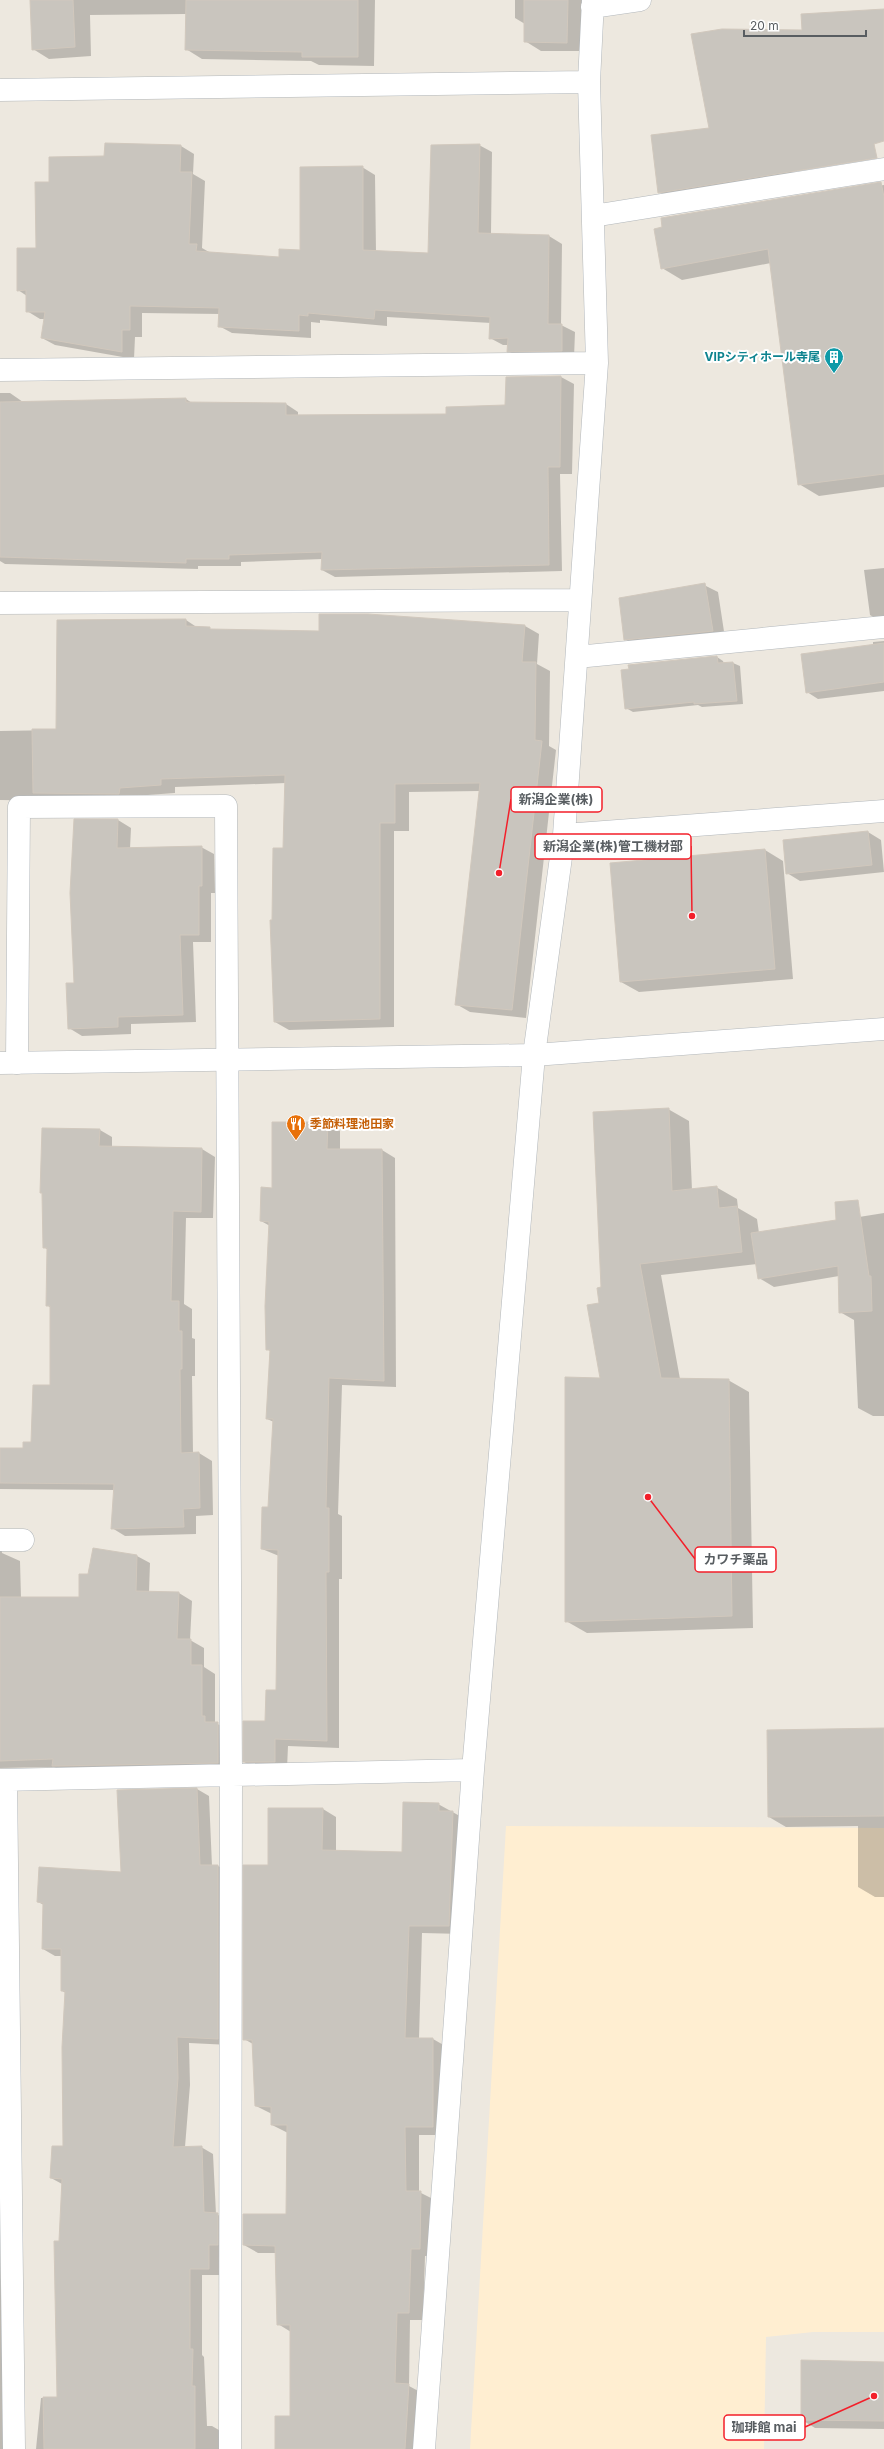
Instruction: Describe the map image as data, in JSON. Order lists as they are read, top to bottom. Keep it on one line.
{"places":{"building":["VIPシティホール寺尾"],"other":["新潟企業(株)","新潟企業(株)管工機材部","カワチ薬品","珈琲館 mai"],"restaurant":["季節料理池田家"]},"scale_bar":"20 m"}
